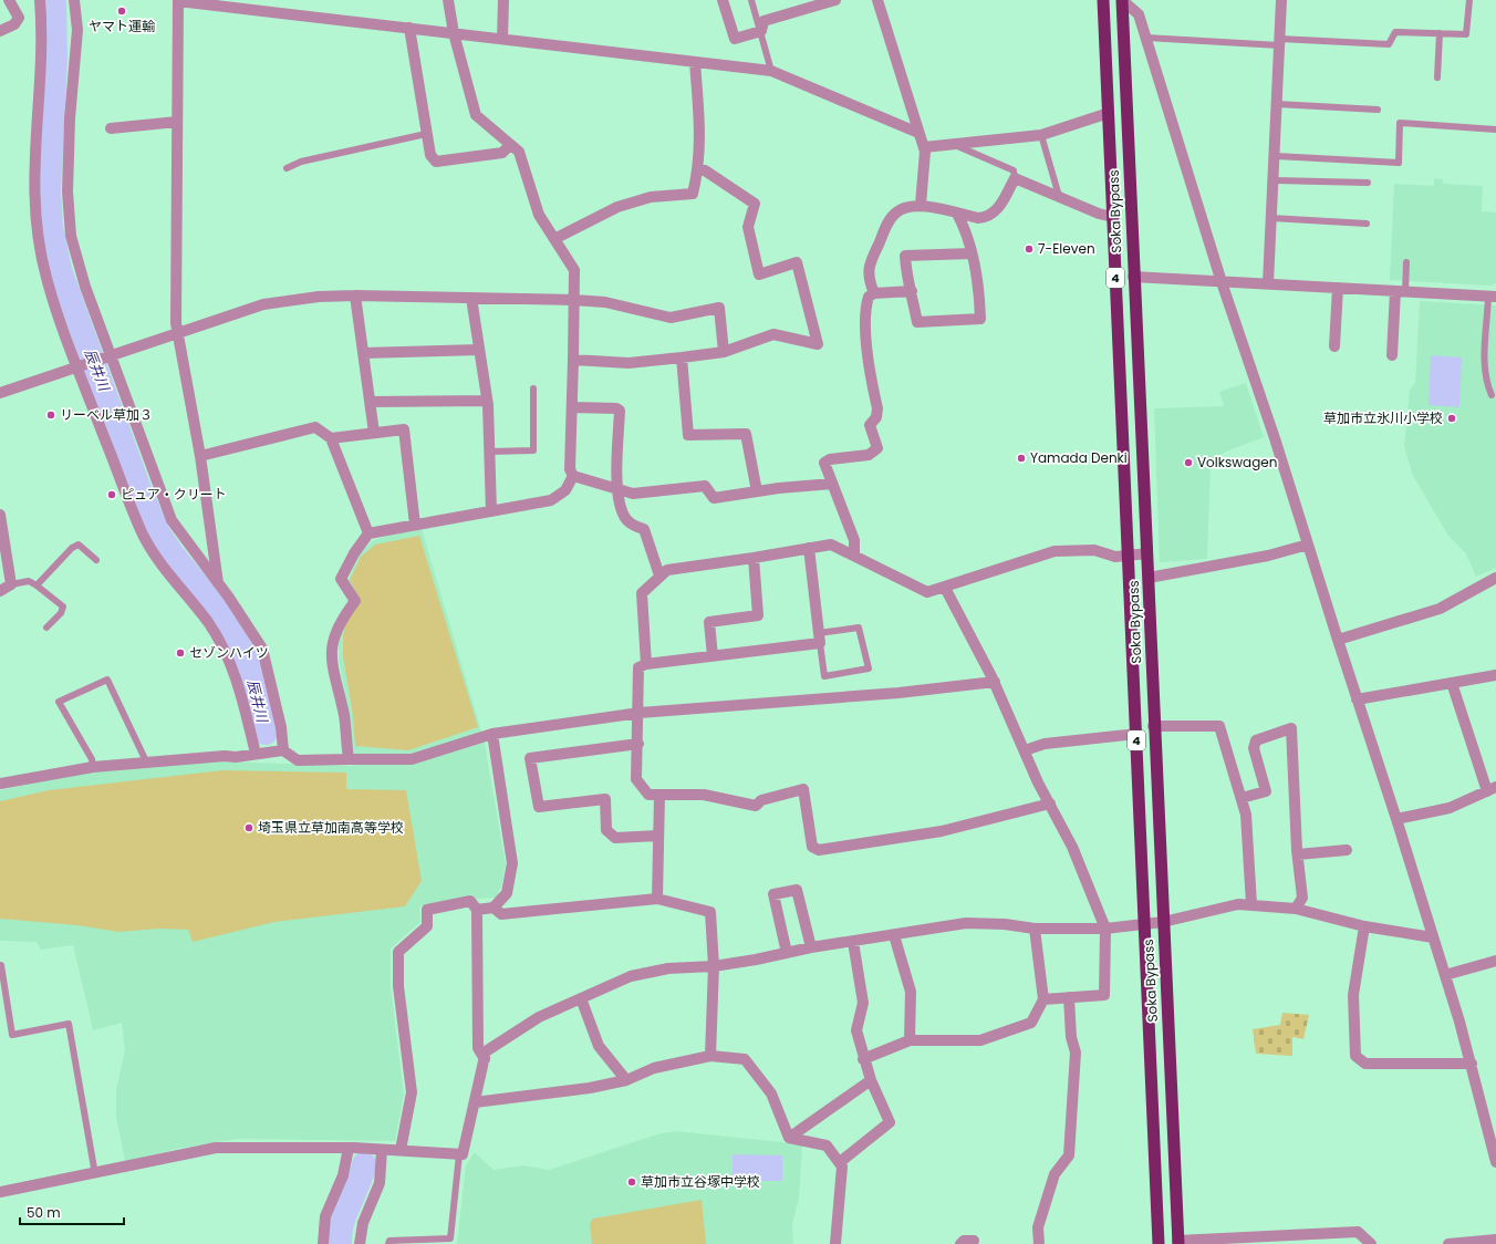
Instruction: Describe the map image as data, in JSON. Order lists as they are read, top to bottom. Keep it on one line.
{"streets":{"highway":["Soka Bypass","4"]},"water":["辰井川"],"places":["ヤマト運輸","7-Eleven","リーベル草加３","草加市立氷川小学校","Yamada Denki","Volkswagen","ピュア・クリート","セゾンハイツ","埼玉県立草加南高等学校","草加市立谷塚中学校"],"scale_bar":"50 m"}
